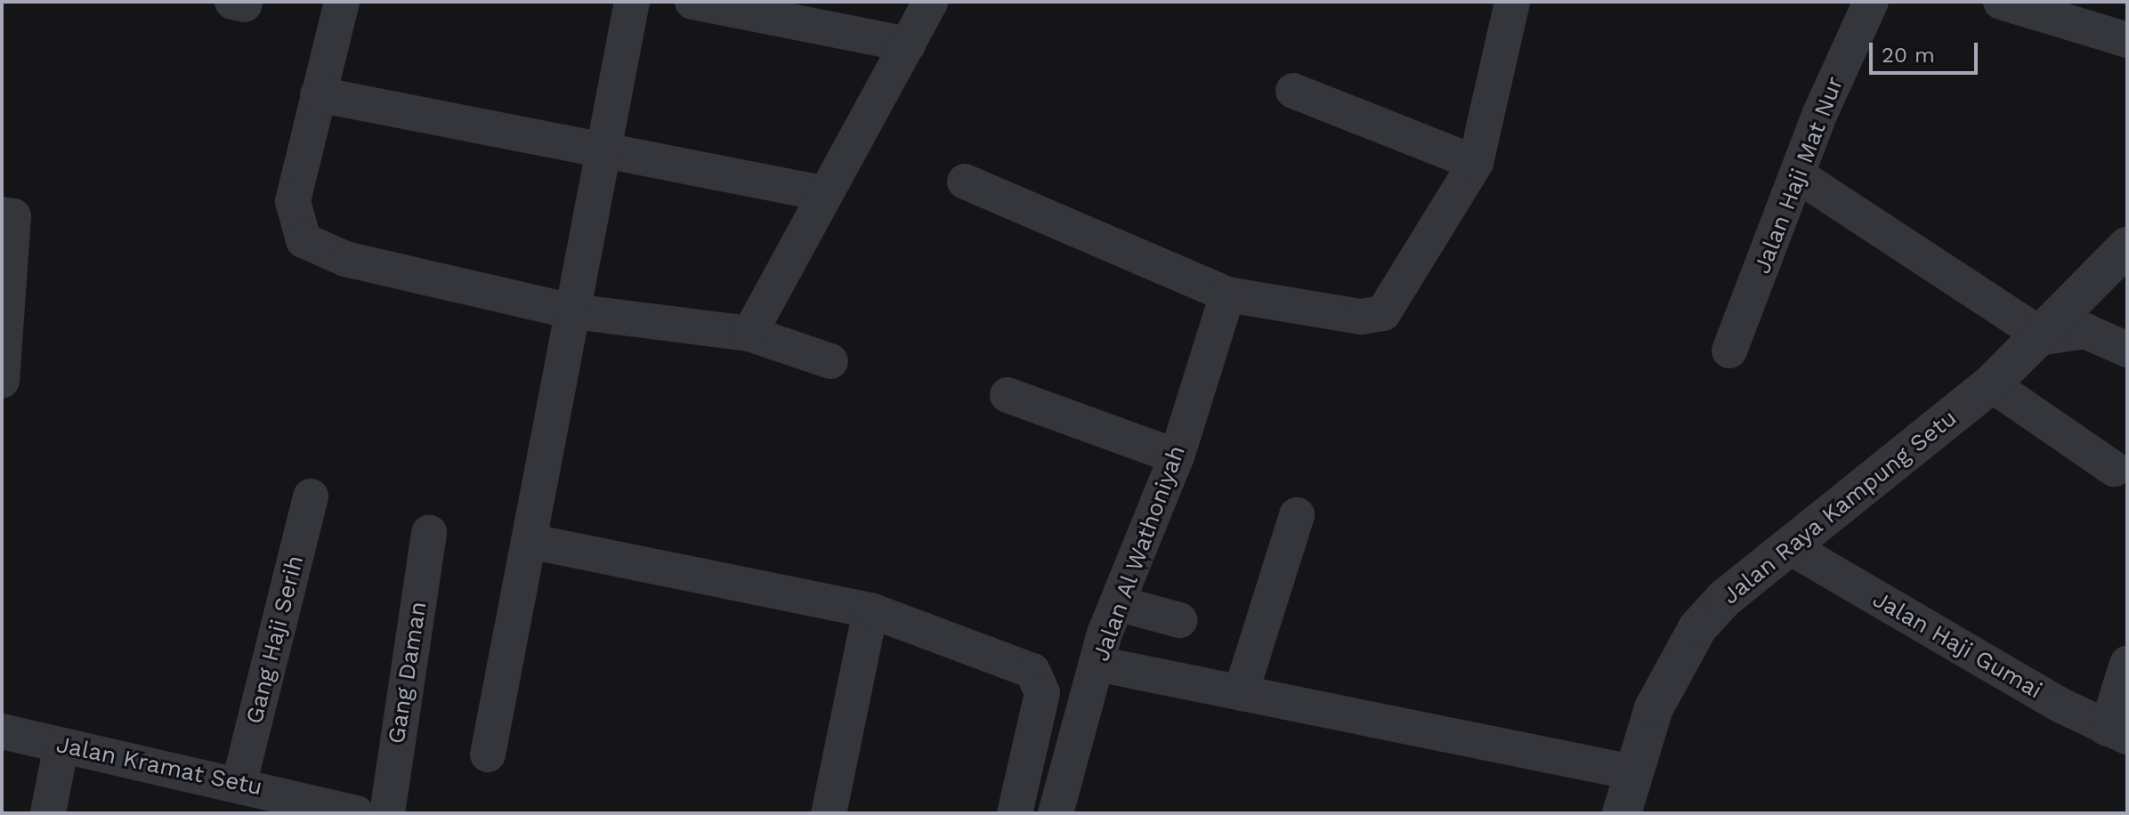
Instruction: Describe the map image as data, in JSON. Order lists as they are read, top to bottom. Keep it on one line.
{"streets":{"street":["Jalan Haji Mat Nur","Jalan Raya Kampung Setu","Jalan Al Wathoniyah","Gang Haji Serih","Jalan Haji Gumai","Gang Daman","Jalan Kramat Setu"]},"crossings":[["Jalan Raya Kampung Setu","Jalan Haji Gumai"],["Gang Haji Serih","Jalan Kramat Setu"]],"scale_bar":"20 m"}
